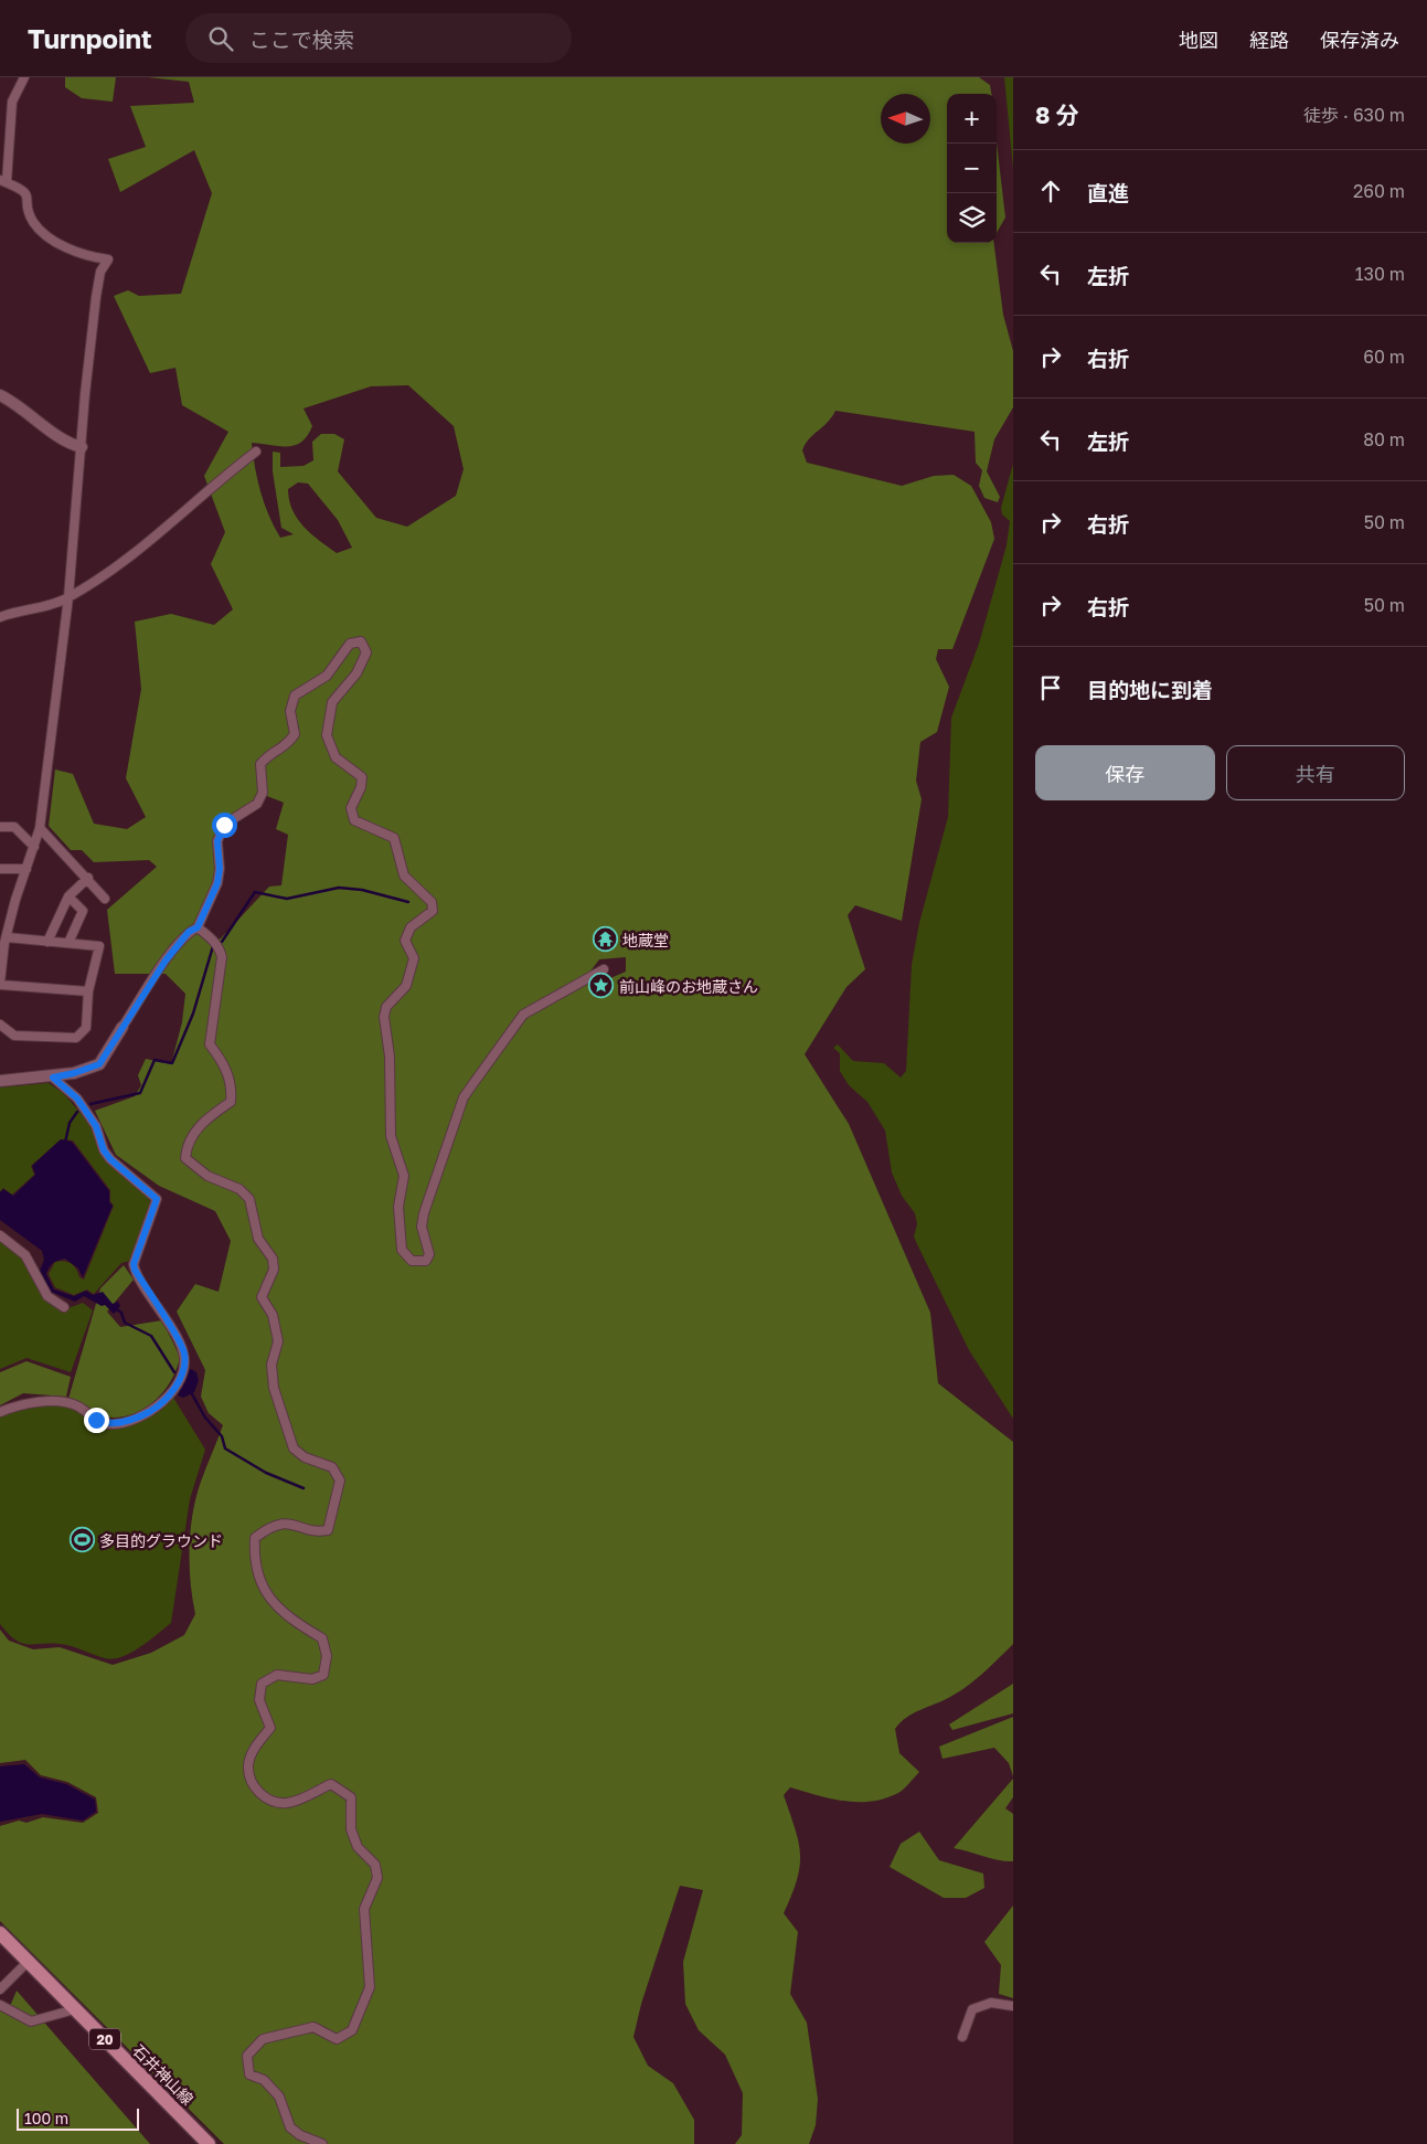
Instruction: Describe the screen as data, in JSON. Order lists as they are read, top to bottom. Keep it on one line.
{"streets":{"main road":["20","石井神山線"]},"places":{"temple":["地蔵堂"],"place":["前山峰のお地蔵さん"],"sports":["多目的グラウンド"]},"scale_bar":"100 m","north":"left","page":{"header":"Turnpoint","search":"ここで検索","nav":["地図","経路","保存済み"],"heading":["8 分","徒歩 · 630 m"],"map_buttons":["+","−"],"list":[["直進","260 m"],["左折","130 m"],["右折","60 m"],["左折","80 m"],["右折","50 m"],["右折","50 m"],"目的地に到着"],"buttons":["保存","共有"],"scale":"100 m"}}
